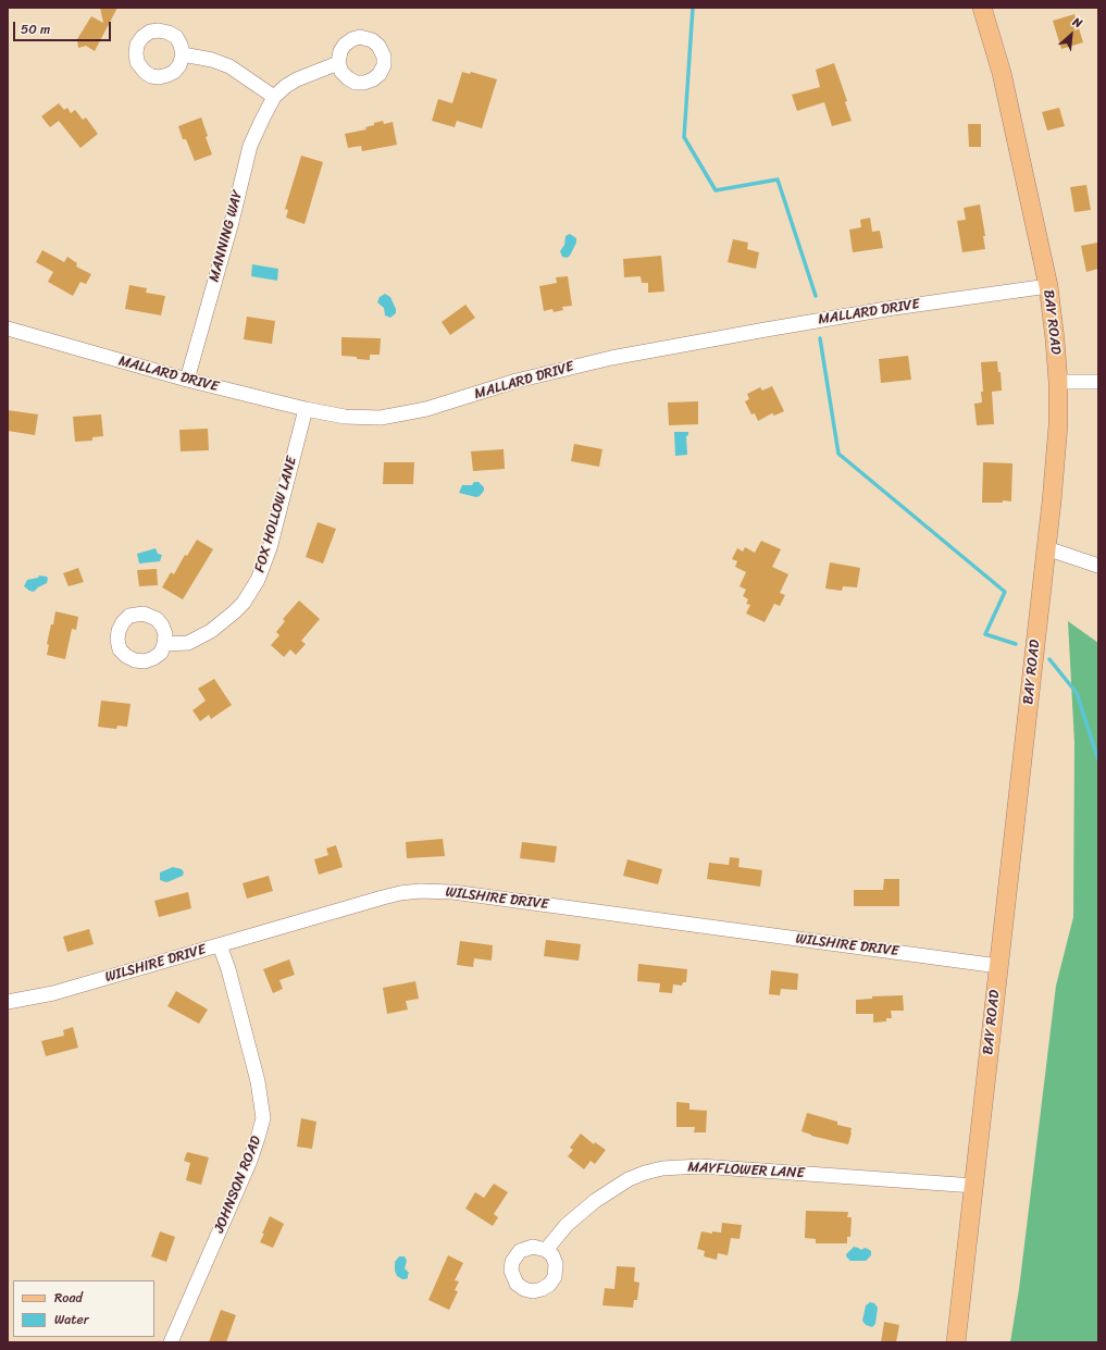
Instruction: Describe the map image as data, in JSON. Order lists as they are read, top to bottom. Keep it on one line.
{"streets":{"main road":["BAY ROAD"],"street":["MANNING WAY","MALLARD DRIVE","FOX HOLLOW LANE","WILSHIRE DRIVE","MAYFLOWER LANE","JOHNSON ROAD"]},"crossings":[["MANNING WAY","MALLARD DRIVE"],["MALLARD DRIVE","BAY ROAD"],["MALLARD DRIVE","FOX HOLLOW LANE"],["BAY ROAD","WILSHIRE DRIVE"],["BAY ROAD","MAYFLOWER LANE"],["WILSHIRE DRIVE","JOHNSON ROAD"]],"legend":["Road","Water"],"scale_bar":"50 m","north":"top right"}
